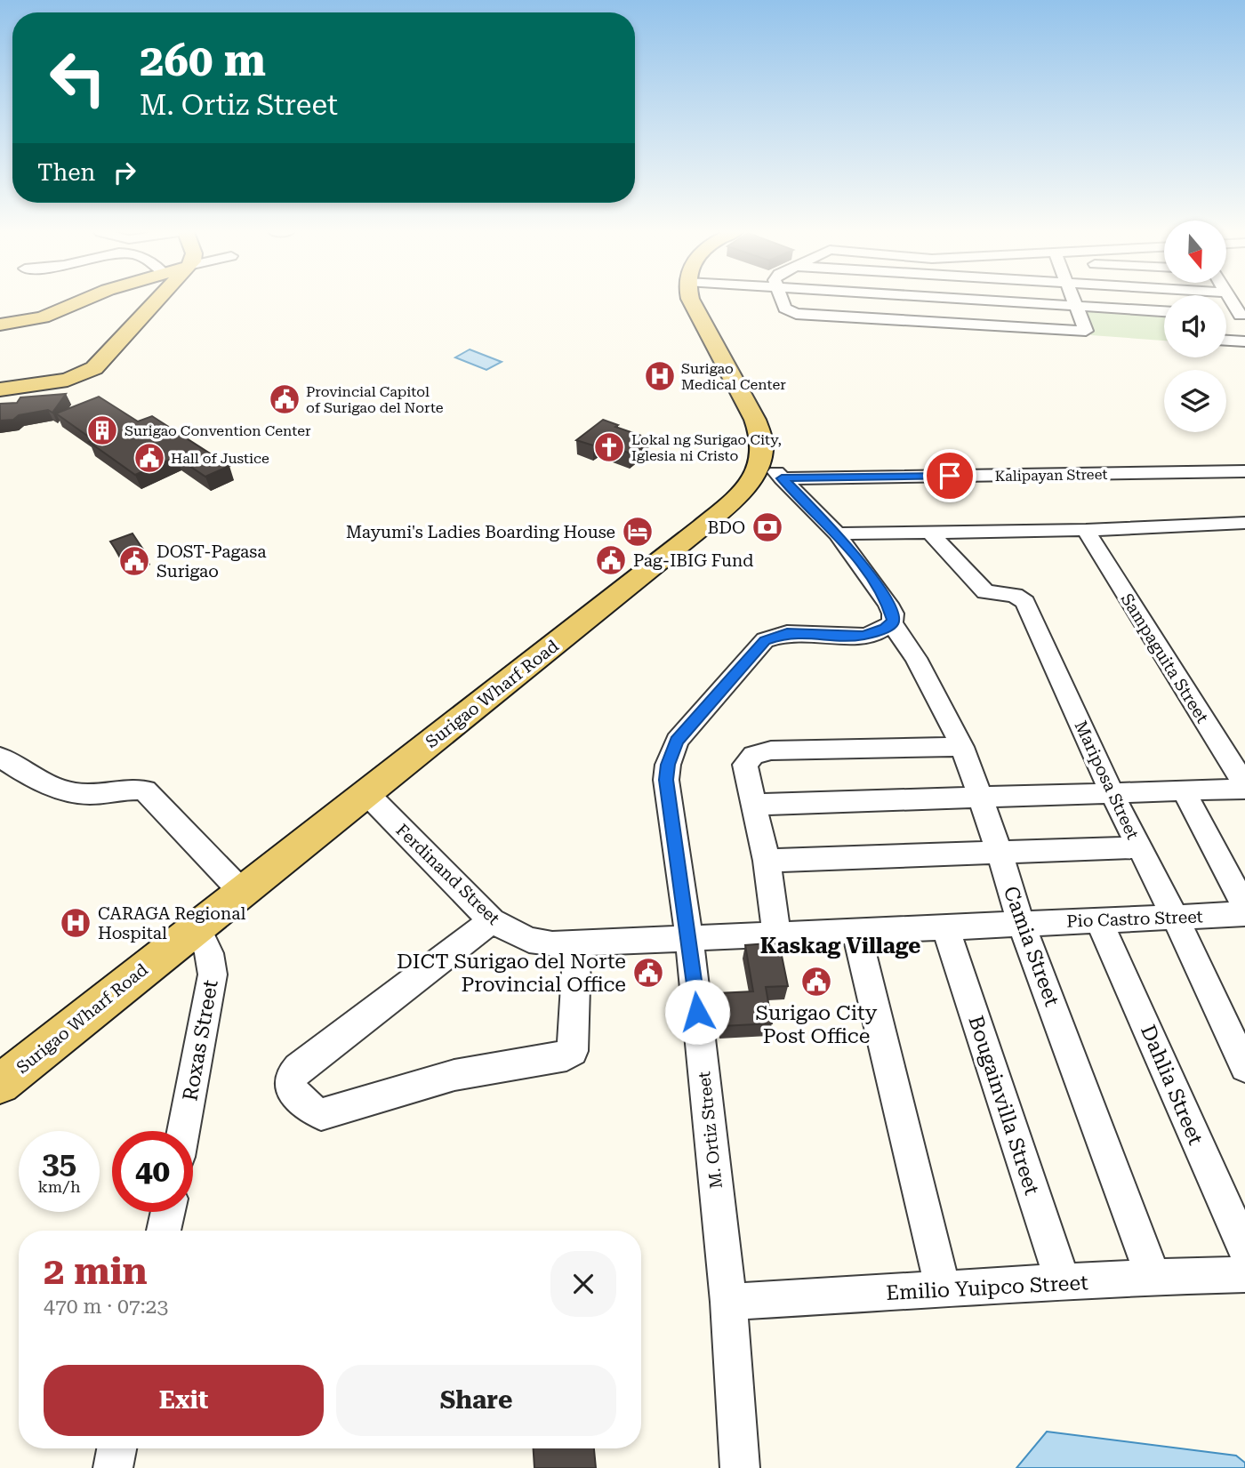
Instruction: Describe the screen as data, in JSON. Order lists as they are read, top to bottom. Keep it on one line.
{"streets":{"main road":["Surigao Wharf Road"],"street":["Kalipayan Street","Sampaguita Street","Mariposa Street","Ferdinand Street","Pio Castro Street","Camia Street","Roxas Street","Dahlia Street","Bougainvilla Street","M. Ortiz Street","Emilio Yuipco Street"]},"crossings":[["Surigao Wharf Road","Ferdinand Street"],["Surigao Wharf Road","Roxas Street"],["Mariposa Street","Pio Castro Street"],["Ferdinand Street","Pio Castro Street"],["Ferdinand Street","M. Ortiz Street"],["Pio Castro Street","Camia Street"],["Pio Castro Street","Dahlia Street"],["Pio Castro Street","Bougainvilla Street"],["Pio Castro Street","M. Ortiz Street"],["Camia Street","M. Ortiz Street"],["Camia Street","Emilio Yuipco Street"],["Bougainvilla Street","Emilio Yuipco Street"],["M. Ortiz Street","Emilio Yuipco Street"]],"districts":["Kaskag Village"],"places":{"hospital":["Surigao Medical Center","CARAGA Regional Hospital"],"public building":["Provincial Capitol of Surigao del Norte","Hall of Justice","Pag-IBIG Fund","DOST-Pagasa Surigao","DICT Surigao del Norte Provincial Office","Surigao City Post Office"],"building":["Surigao Convention Center"],"church":["Lokal ng Surigao City, Iglesia ni Cristo"],"bank":["BDO"],"hotel":["Mayumi's Ladies Boarding House"]},"north":"bottom","page":{"turn":["260 m","M. Ortiz Street"],"then":"Then","speed":"35 km/h","limit":"40","heading":["2 min","470 m · 07:23"],"buttons":["Exit","Share"]}}
